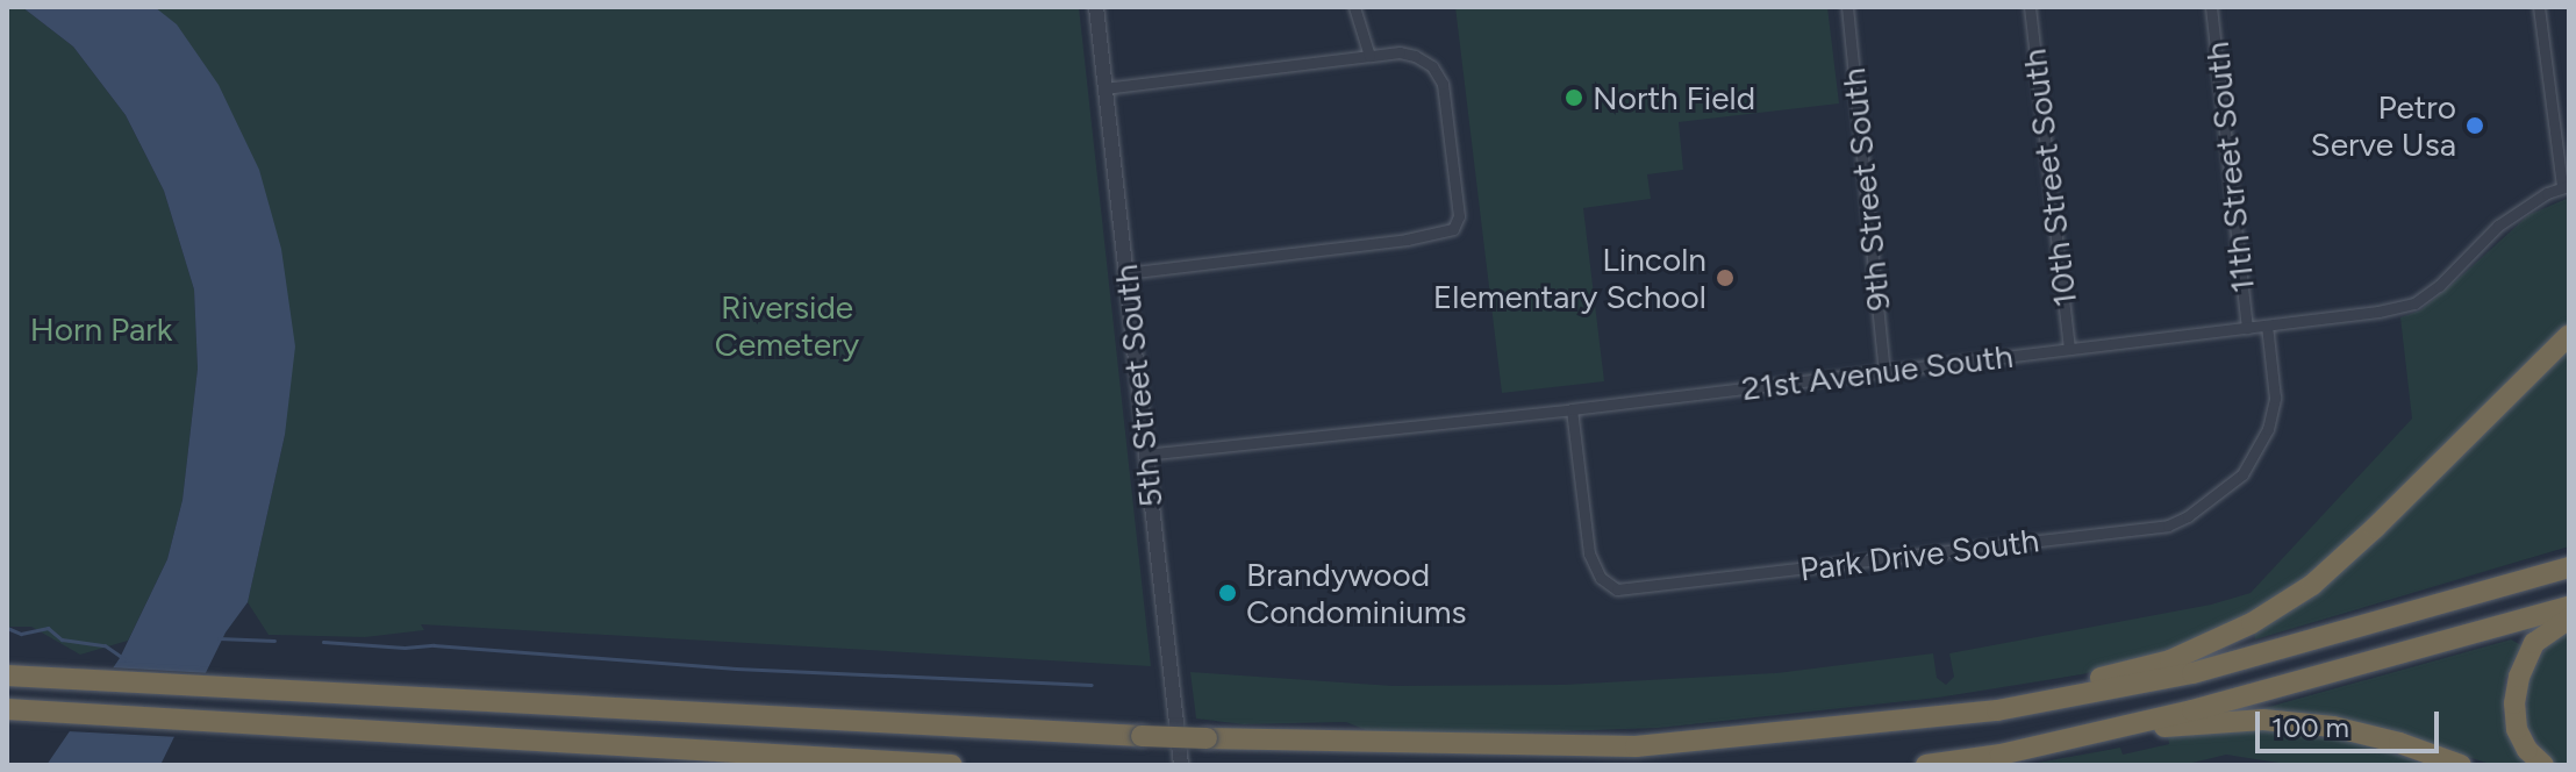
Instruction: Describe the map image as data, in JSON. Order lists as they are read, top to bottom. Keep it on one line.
{"streets":{"street":["11th Street South","10th Street South","9th Street South","21st Avenue South","5th Street South","Park Drive South"]},"crossings":[["11th Street South","21st Avenue South"],["10th Street South","21st Avenue South"],["9th Street South","21st Avenue South"],["21st Avenue South","5th Street South"],["21st Avenue South","Park Drive South"]],"parks":["Riverside Cemetery","Horn Park"],"places":["North Field","Petro Serve Usa","Lincoln Elementary School","Brandywood Condominiums"],"scale_bar":"100 m"}
